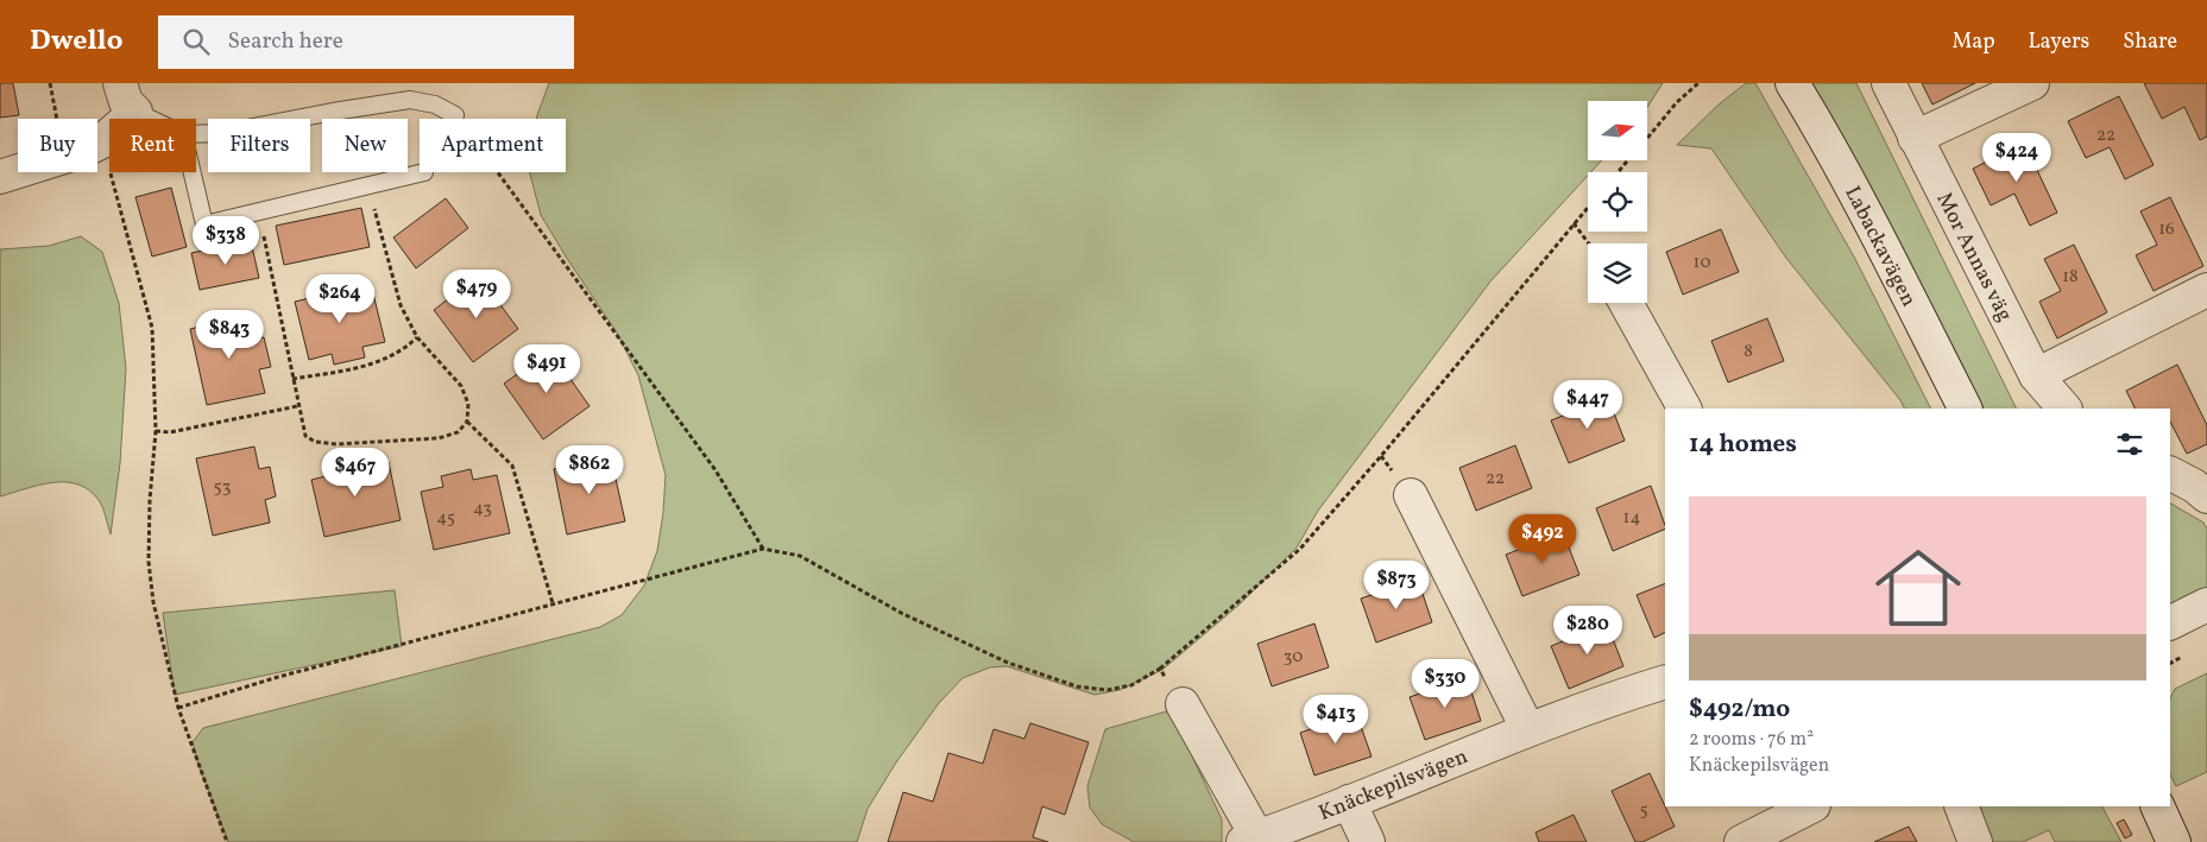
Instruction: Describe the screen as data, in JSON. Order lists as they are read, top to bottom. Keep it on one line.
{"streets":{"street":["Labackavägen","Mor Annas väg","Knäckepilsvägen"]},"house_numbers":["22","16","10","18","8","22","53","43","45","14","30","5"],"north":"right","page":{"header":"Dwello","search":"Search here","nav":["Map","Layers","Share"],"chip":["Buy","Rent","Filters","New","Apartment"],"price":["$424","$338","$479","$264","$843","$491","$447","$862","$467","$492","$873","$280","$330","$413"],"heading":"14 homes","list":[{"name":"$492/mo","note":"2 rooms · 76 m² · Knäckepilsvägen"}]}}
